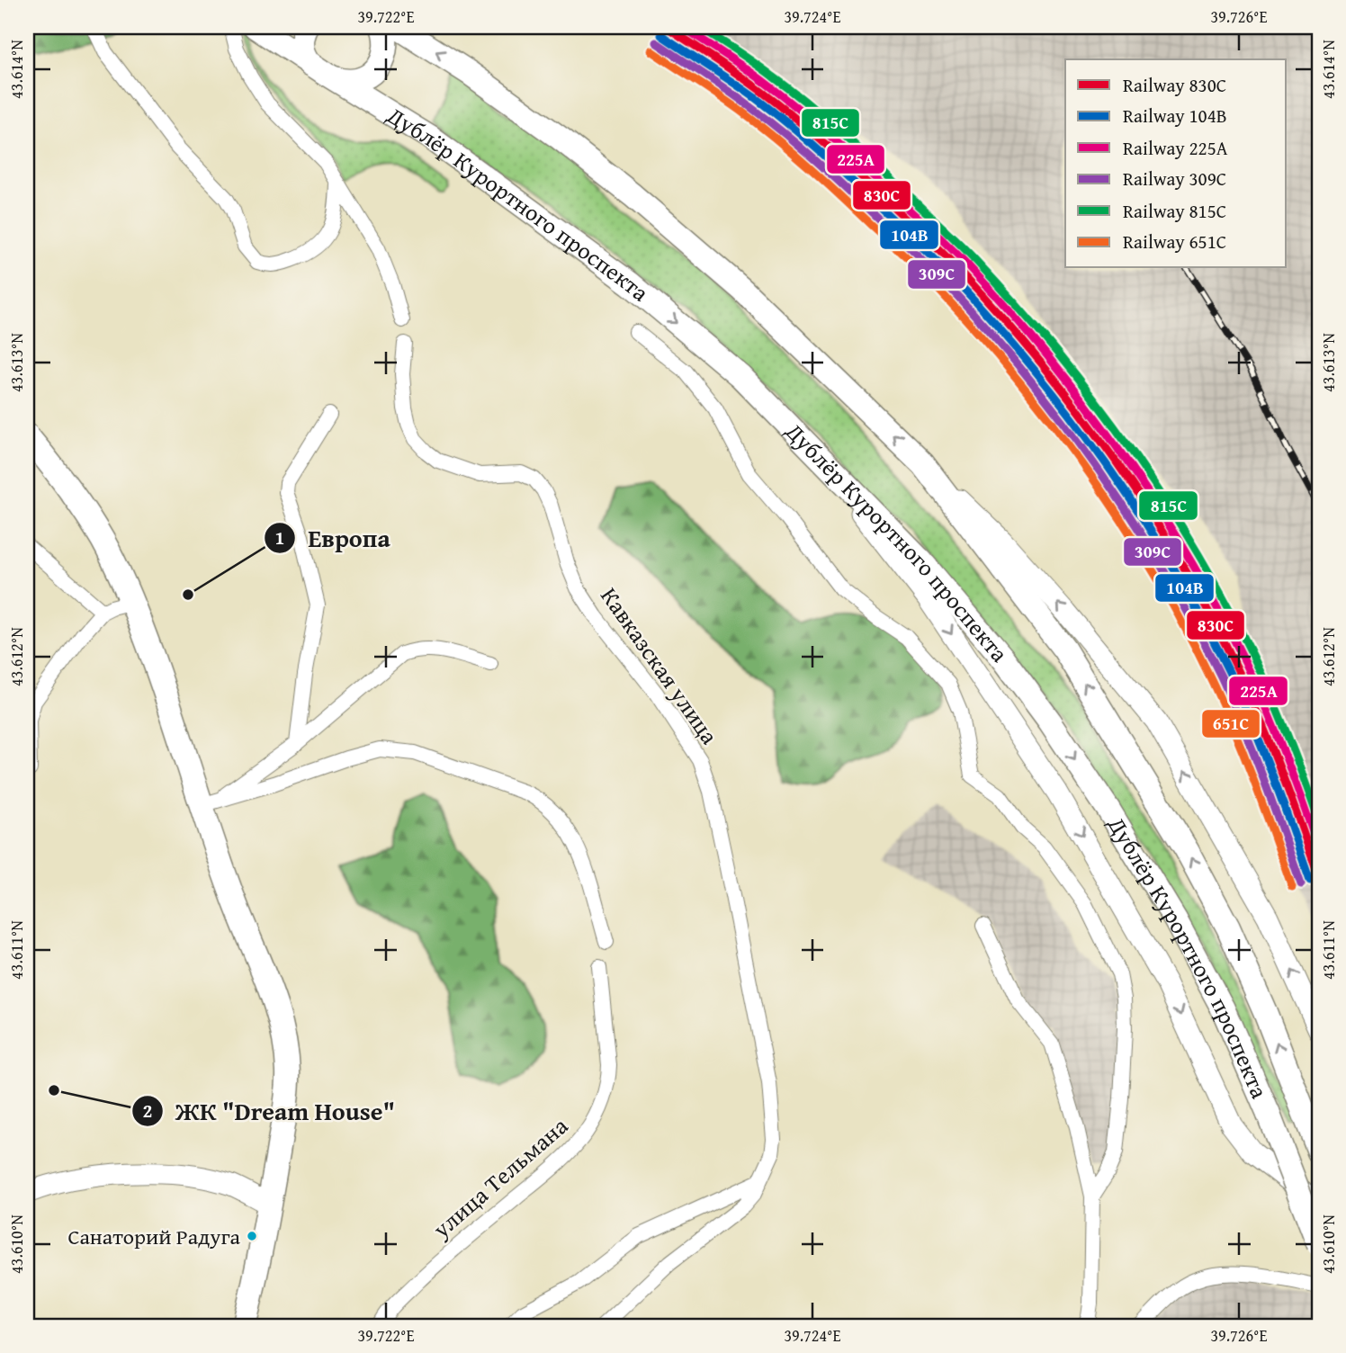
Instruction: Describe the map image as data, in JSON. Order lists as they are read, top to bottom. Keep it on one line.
{"streets":{"main road":["Дублёр Курортного проспекта"],"street":["Кавказская улица","улица Тельмана"]},"places":["Европа","ЖК \"Dream House\"","Санаторий Радуга"],"lines":["rail line 830С","rail line 225А","rail line 815С","rail line 104В","rail line 309С","rail line 651С"],"legend":["Railway 830С","Railway 104В","Railway 225А","Railway 309С","Railway 815С","Railway 651С"],"coordinates":["39.722°E","39.724°E","39.726°E","43.614°N","43.613°N","43.612°N","43.611°N","43.610°N"]}
